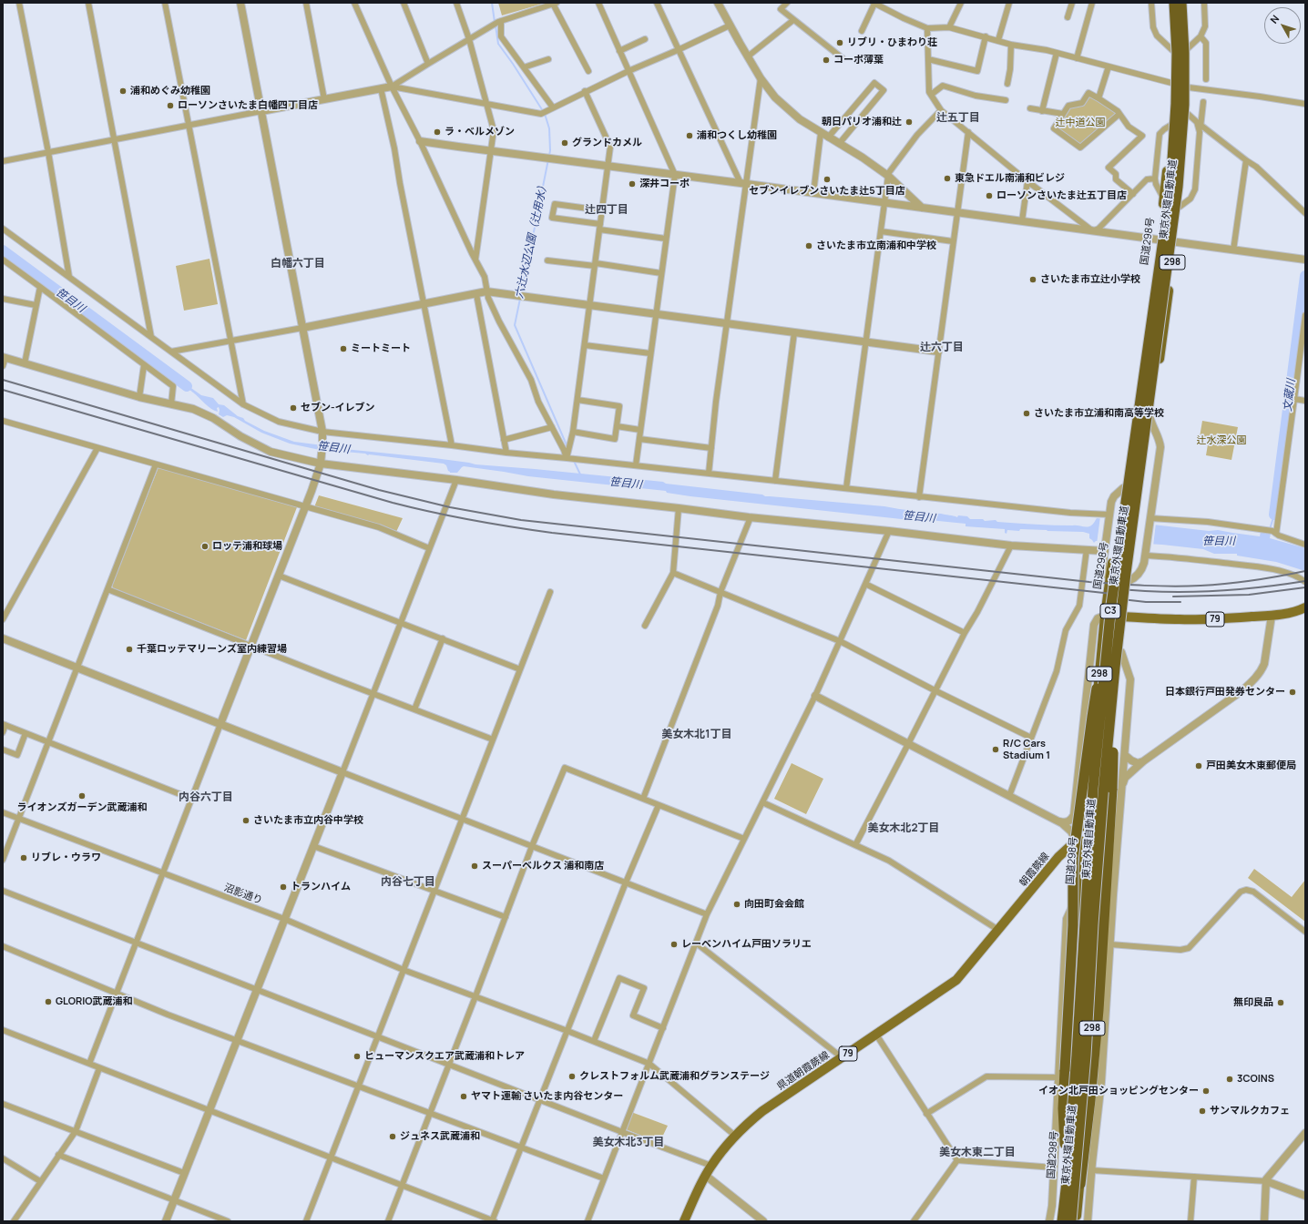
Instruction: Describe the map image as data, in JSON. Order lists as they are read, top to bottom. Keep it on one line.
{"streets":{"highway":["東京外環自動車道","国道298号","298","C3"],"main road":["79","朝霞蕨線","県道朝霞蕨線"],"street":["沼影通り"]},"crossings":[["東京外環自動車道","国道298号"],["国道298号","79"],["国道298号","朝霞蕨線"],["298","79"],["298","朝霞蕨線"],["朝霞蕨線","県道朝霞蕨線"],["沼影通り","県道朝霞蕨線"]],"districts":["辻五丁目","辻四丁目","白幡六丁目","辻六丁目","美女木北1丁目","内谷六丁目","美女木北2丁目","内谷七丁目","美女木北3丁目","美女木東二丁目"],"water":["六辻水辺公園（辻用水）","笹目川","文蔵川"],"parks":["辻中道公園","辻水深公園"],"places":["リブリ・ひまわり荘","コーポ薄葉","浦和めぐみ幼稚園","ローソンさいたま白幡四丁目店","朝日パリオ浦和辻","ラ・ベルメゾン","浦和つくし幼稚園","グランドカメル","東急ドエル南浦和ビレジ","セブンイレブンさいたま辻5丁目店","深井コーポ","ローソンさいたま辻五丁目店","さいたま市立南浦和中学校","さいたま市立辻小学校","ミートミート","セブン-イレブン","さいたま市立浦和南高等学校","ロッテ浦和球場","千葉ロッテマリーンズ室内練習場","日本銀行戸田発券センター","R/C Cars Stadium 1","戸田美女木東郵便局","ライオンズガーデン武蔵浦和","さいたま市立内谷中学校","リブレ・ウラワ","スーパーベルクス 浦和南店","トランハイム","向田町会会館","レーベンハイム戸田ソラリエ","GLORIO武蔵浦和","無印良品","ヒューマンスクエア武蔵浦和トレア","クレストフォルム武蔵浦和グランステージ","3COINS","イオン北戸田ショッピングセンター","ヤマト運輸 さいたま内谷センター","サンマルクカフェ","ジュネス武蔵浦和"],"north":"top left"}
